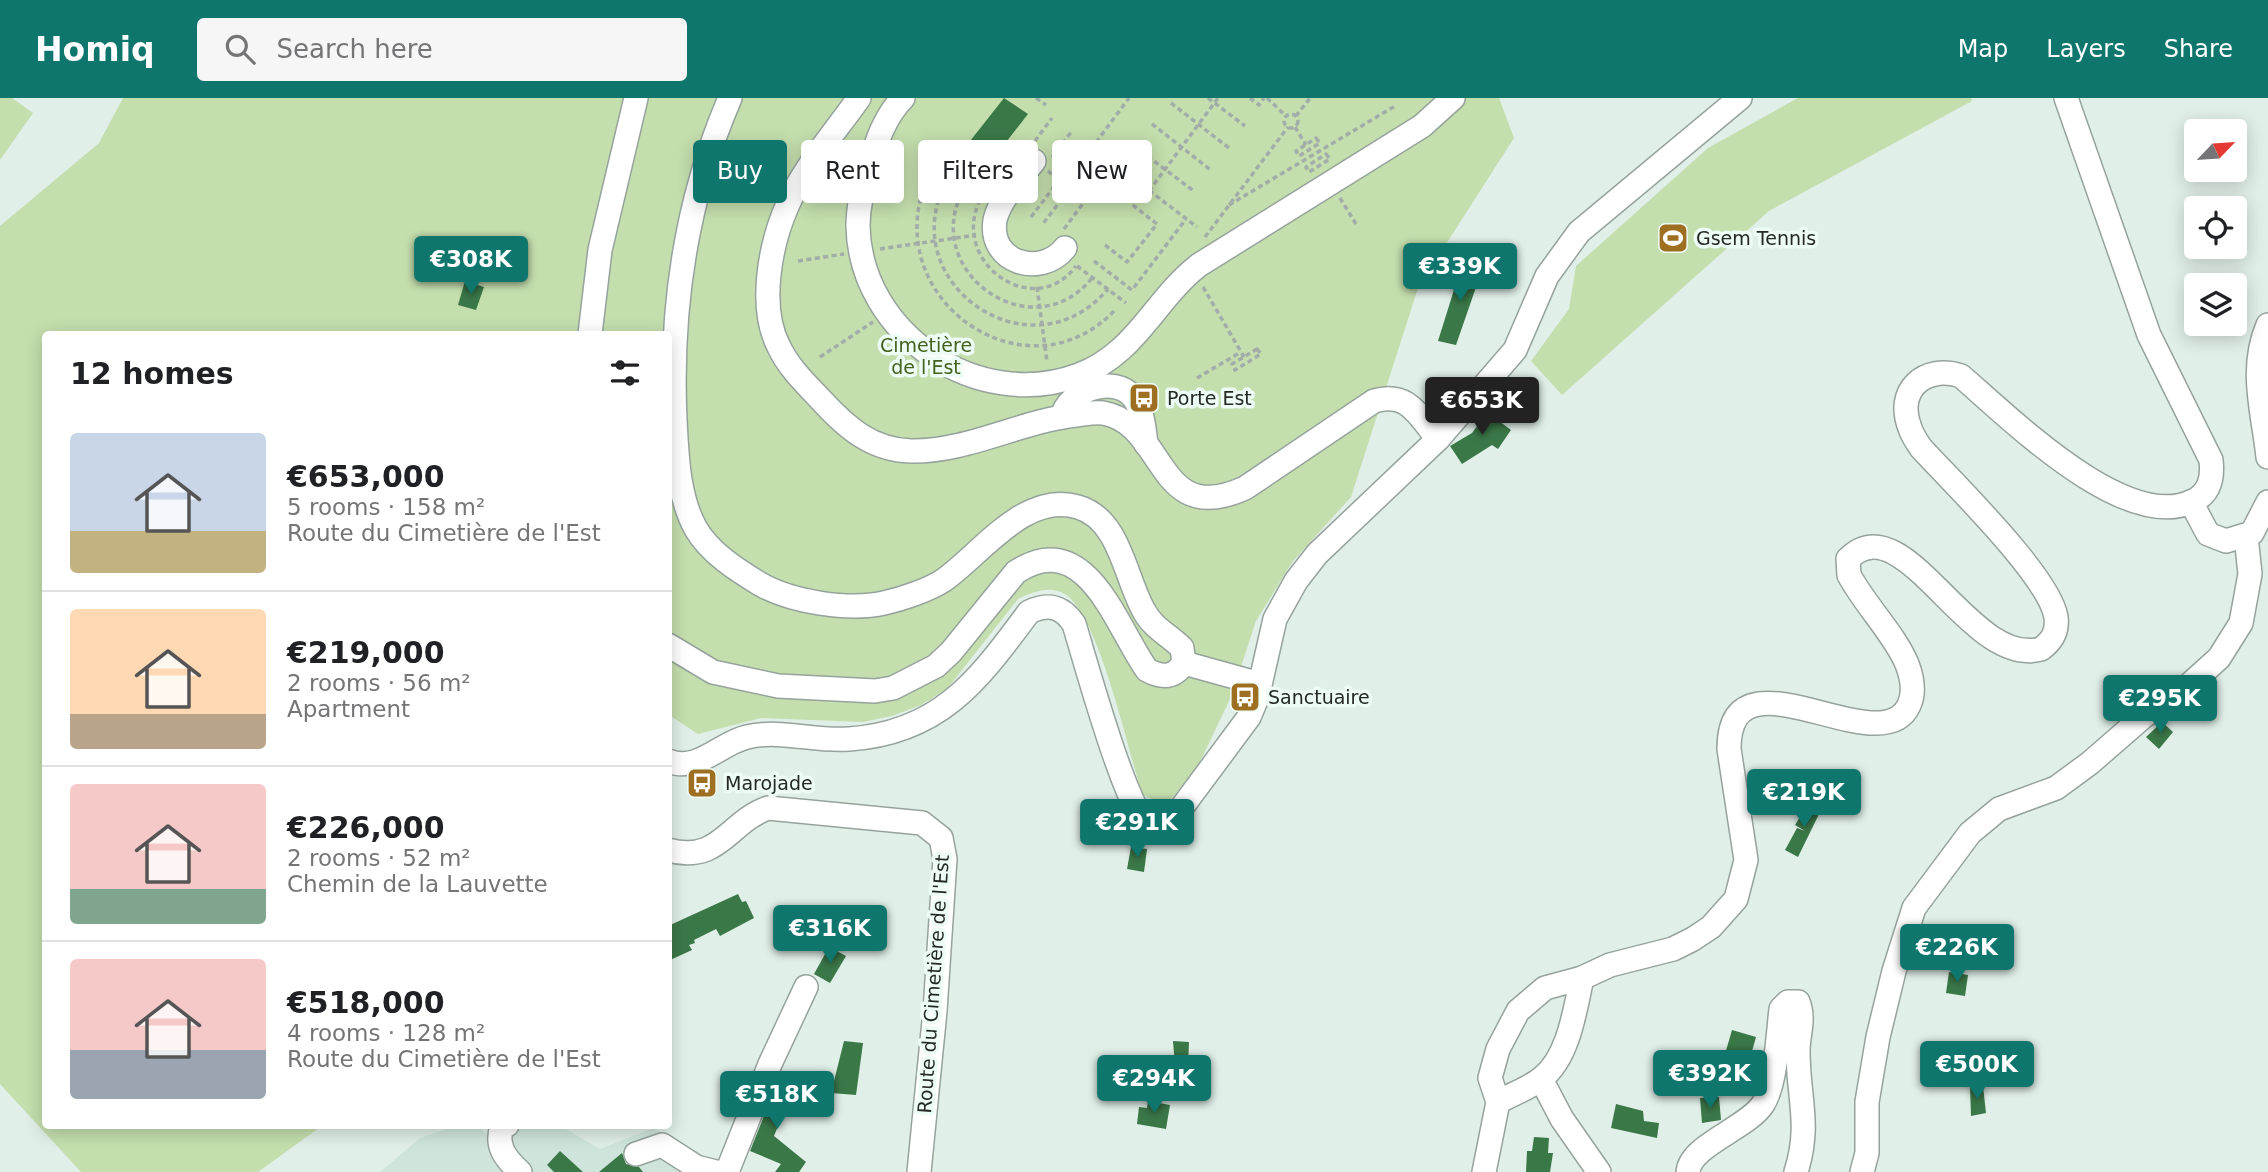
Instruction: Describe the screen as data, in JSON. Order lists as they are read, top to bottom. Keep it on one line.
{"streets":{"street":["Route du Cimetière de l'Est"]},"parks":["Cimetière de l'Est"],"places":{"sports":["Gsem Tennis"],"bus stop":["Porte Est","Sanctuaire","Marojade"]},"north":"top right","page":{"header":"Homiq","search":"Search here","nav":["Map","Layers","Share"],"chip":["Buy","Rent","Filters","New"],"price":["€308K","€339K","€653K","€295K","€219K","€291K","€316K","€226K","€500K","€392K","€294K","€518K"],"heading":"12 homes","list":[{"name":"€653,000","note":"5 rooms · 158 m² · Route du Cimetière de l'Est"},{"name":"€219,000","note":"2 rooms · 56 m² · Apartment"},{"name":"€226,000","note":"2 rooms · 52 m² · Chemin de la Lauvette"},{"name":"€518,000","note":"4 rooms · 128 m² · Route du Cimetière de l'Est"}]}}
